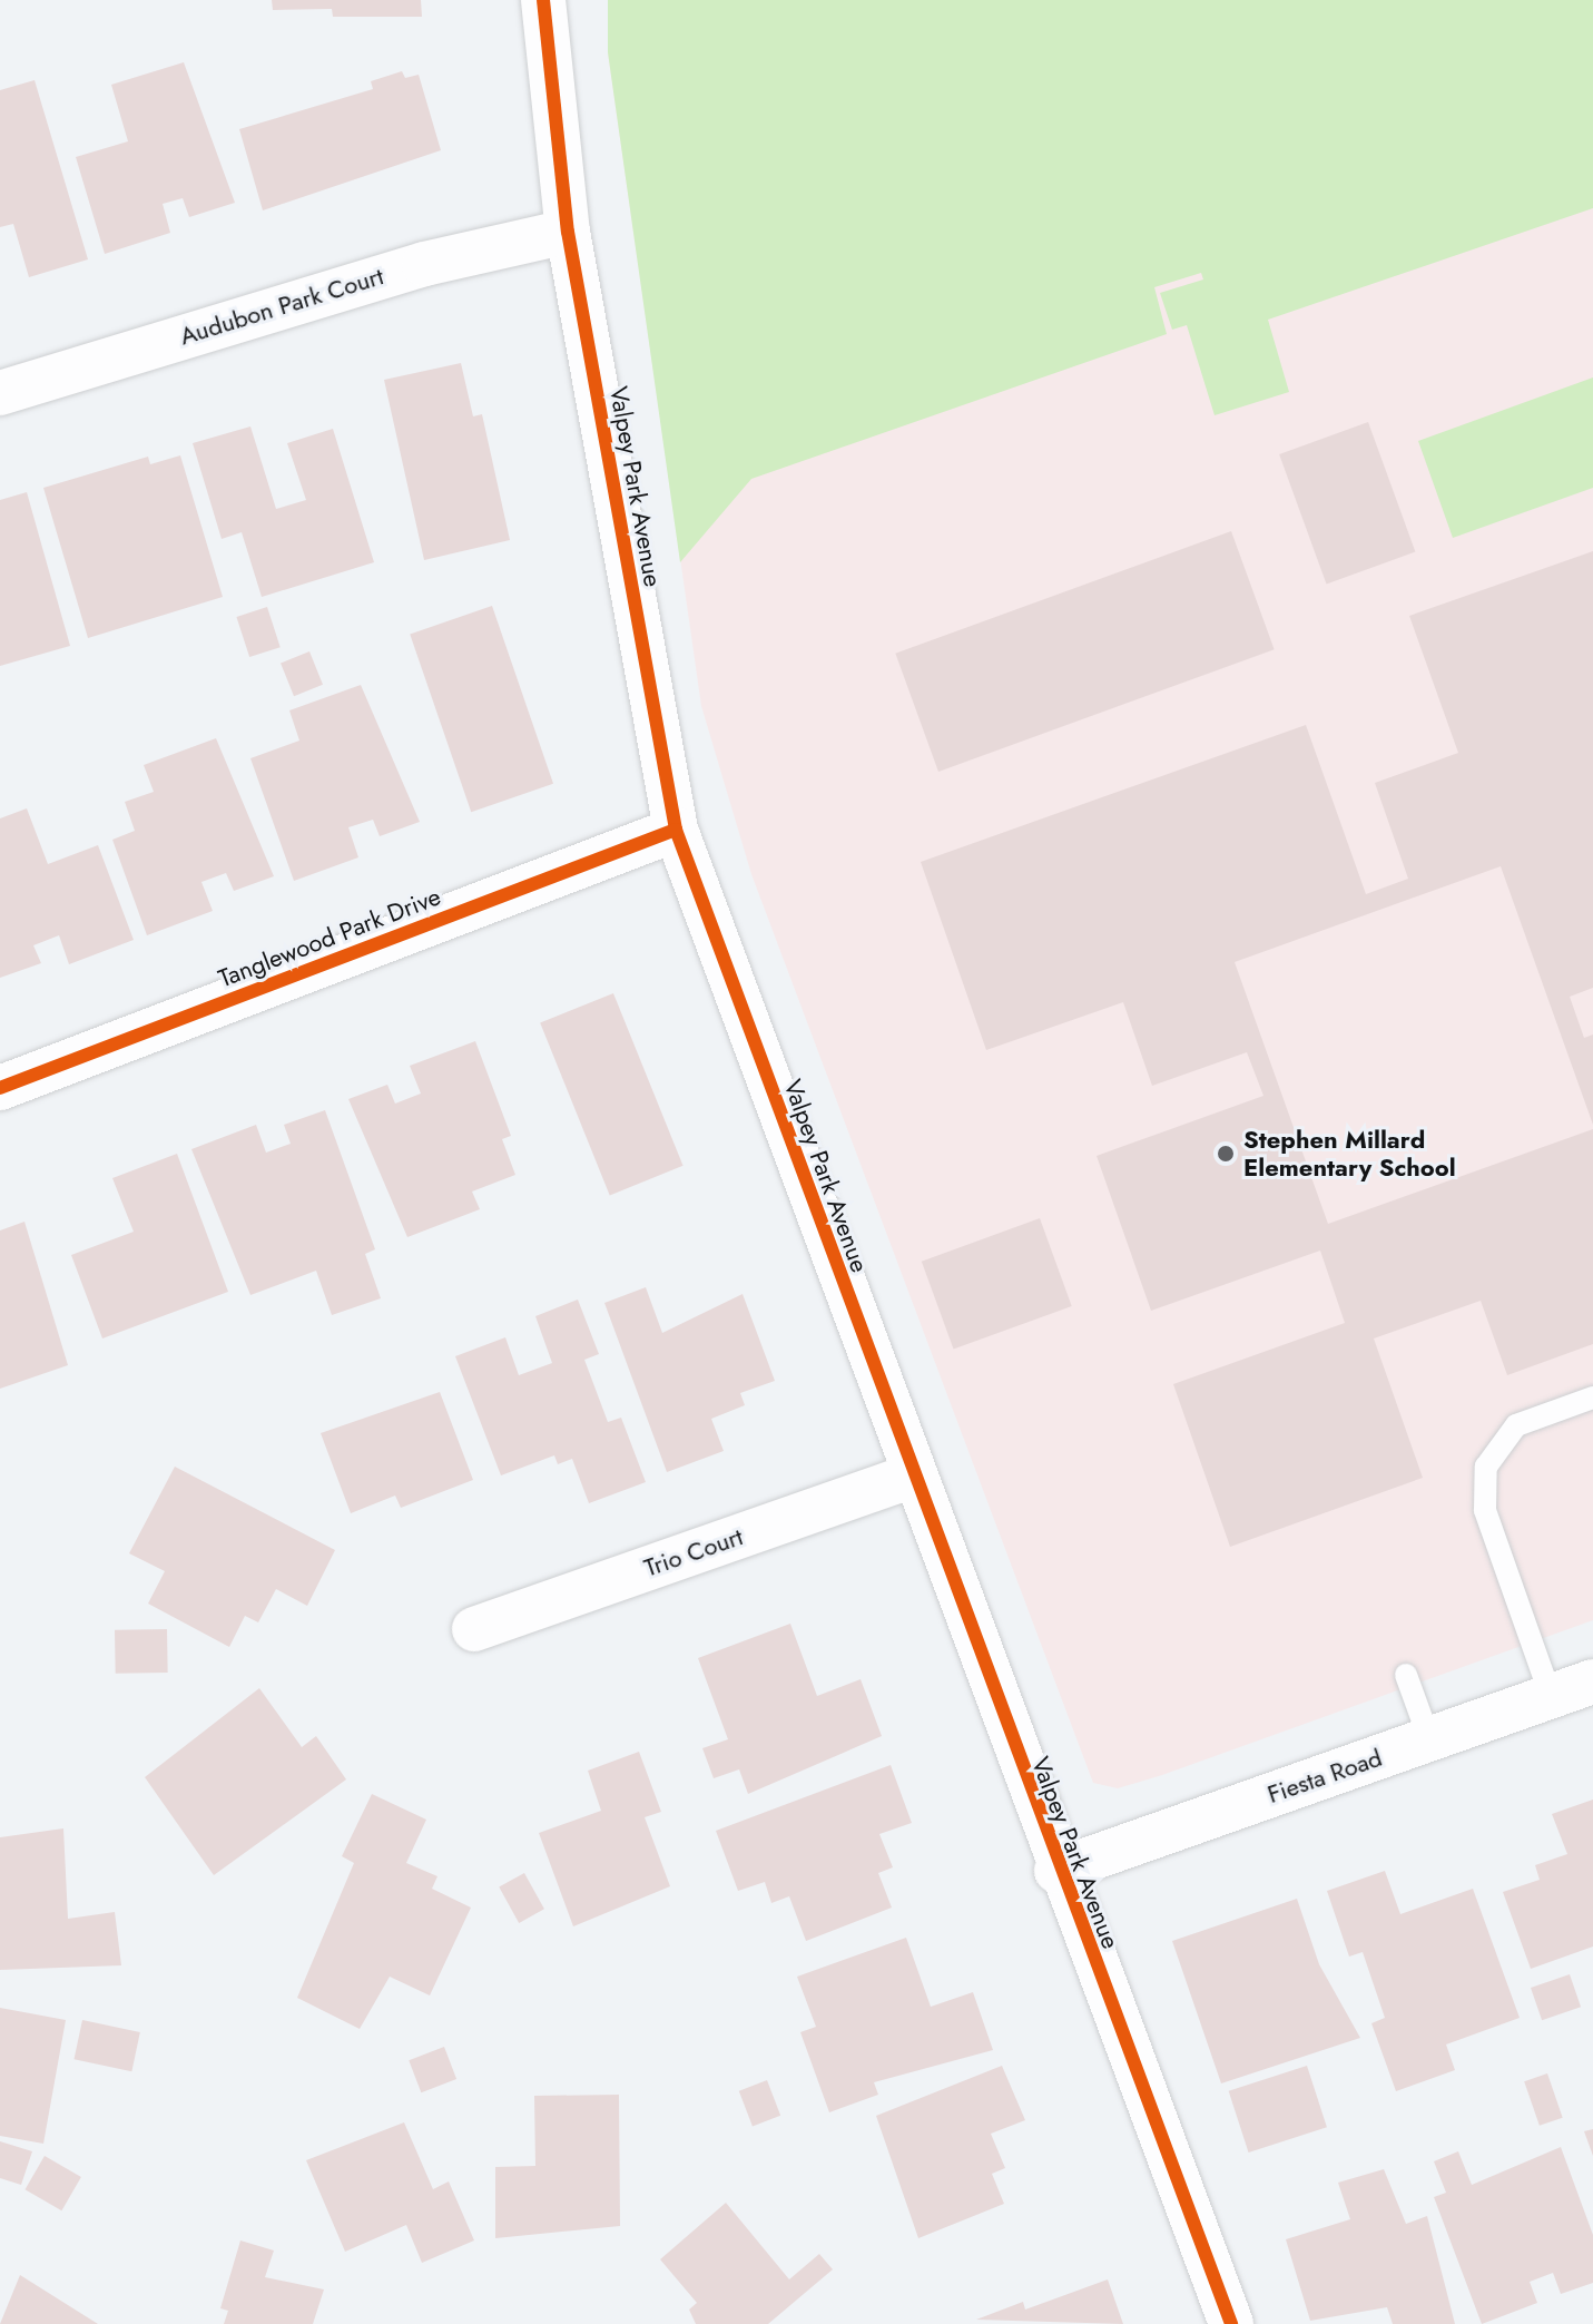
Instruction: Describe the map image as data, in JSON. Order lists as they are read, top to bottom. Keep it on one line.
{"streets":{"street":["Audubon Park Court","Valpey Park Avenue","Tanglewood Park Drive","Trio Court","Fiesta Road"]},"crossings":[["Audubon Park Court","Valpey Park Avenue"],["Valpey Park Avenue","Tanglewood Park Drive"],["Valpey Park Avenue","Trio Court"],["Valpey Park Avenue","Fiesta Road"]],"places":["Stephen Millard Elementary School"]}
